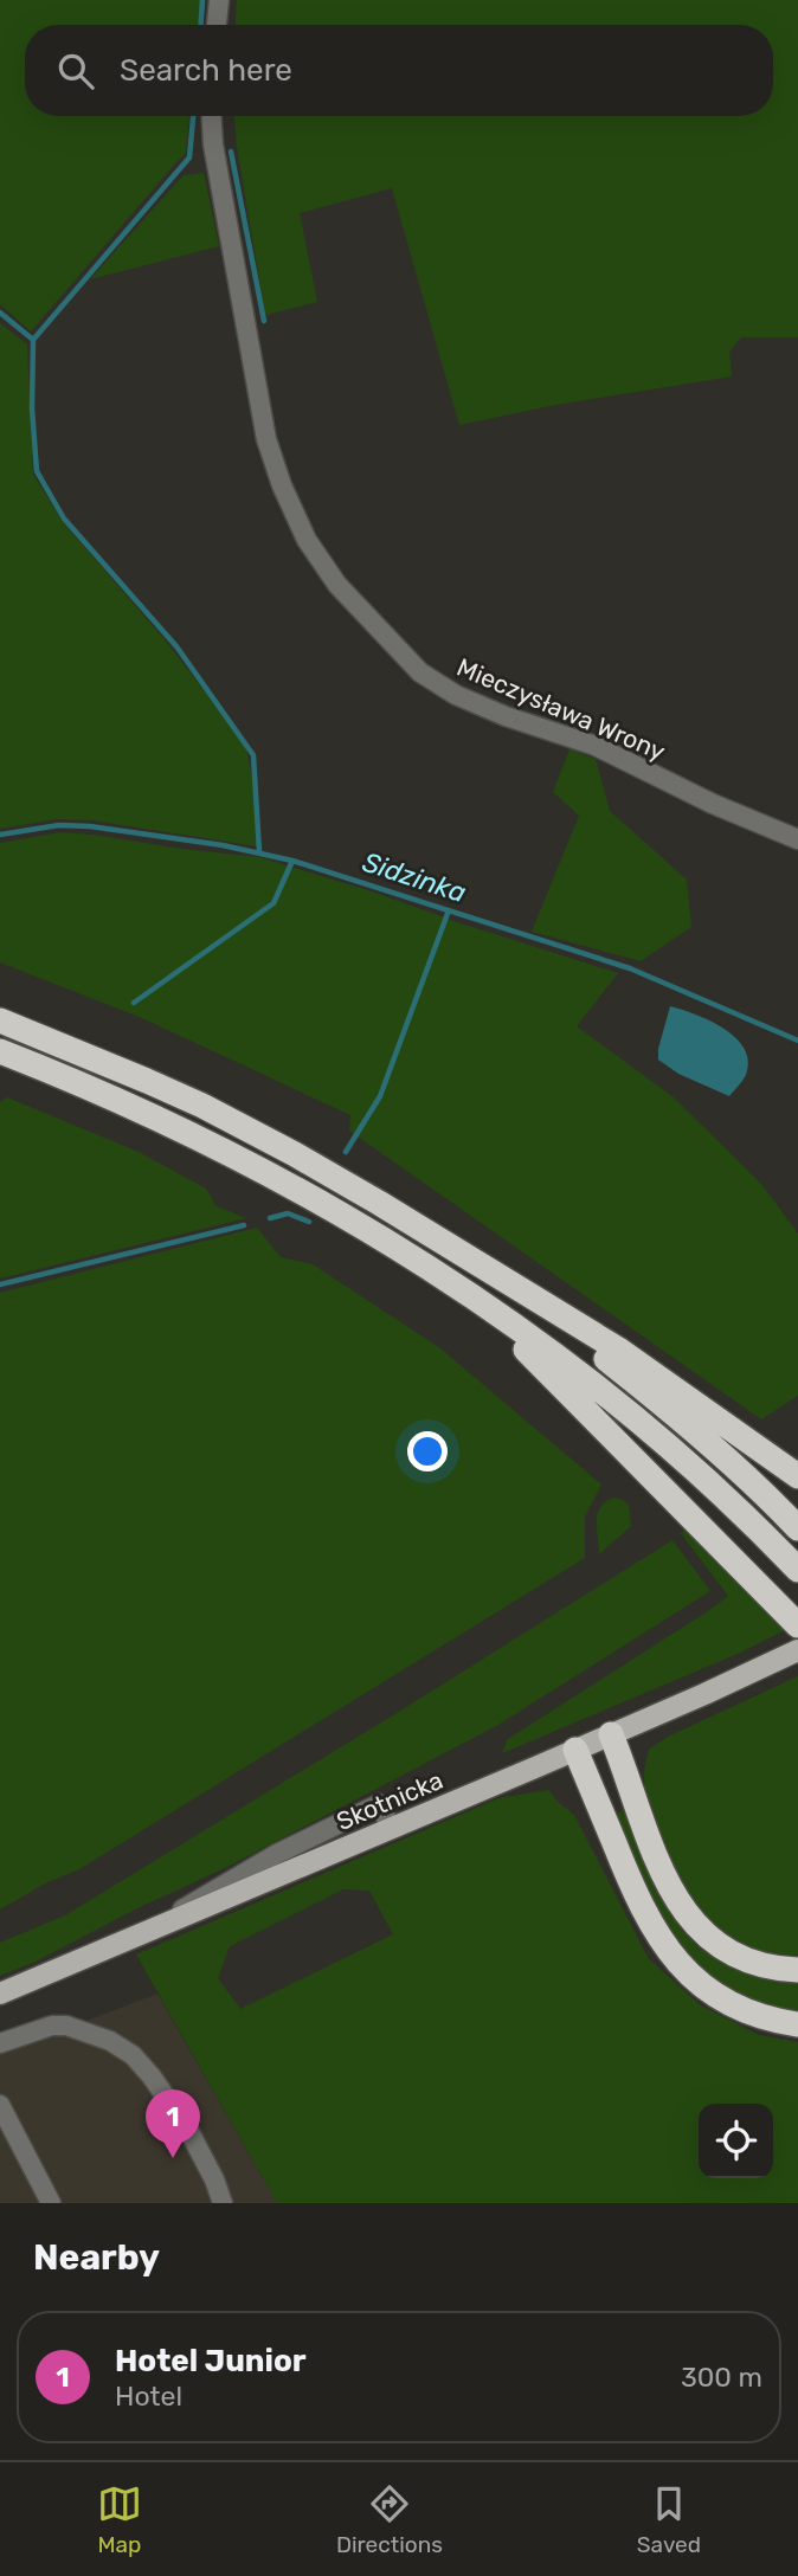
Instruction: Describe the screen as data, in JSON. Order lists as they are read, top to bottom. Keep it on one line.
{"streets":{"main road":["Skotnicka"],"street":["Mieczysława Wrony"]},"water":["Sidzinka"],"page":{"search":"Search here","pins":"1","heading":"Nearby","list":[{"mark":"1","name":"Hotel Junior","note":"Hotel","value":"300 m"}],"nav":["Map","Directions","Saved"]}}
